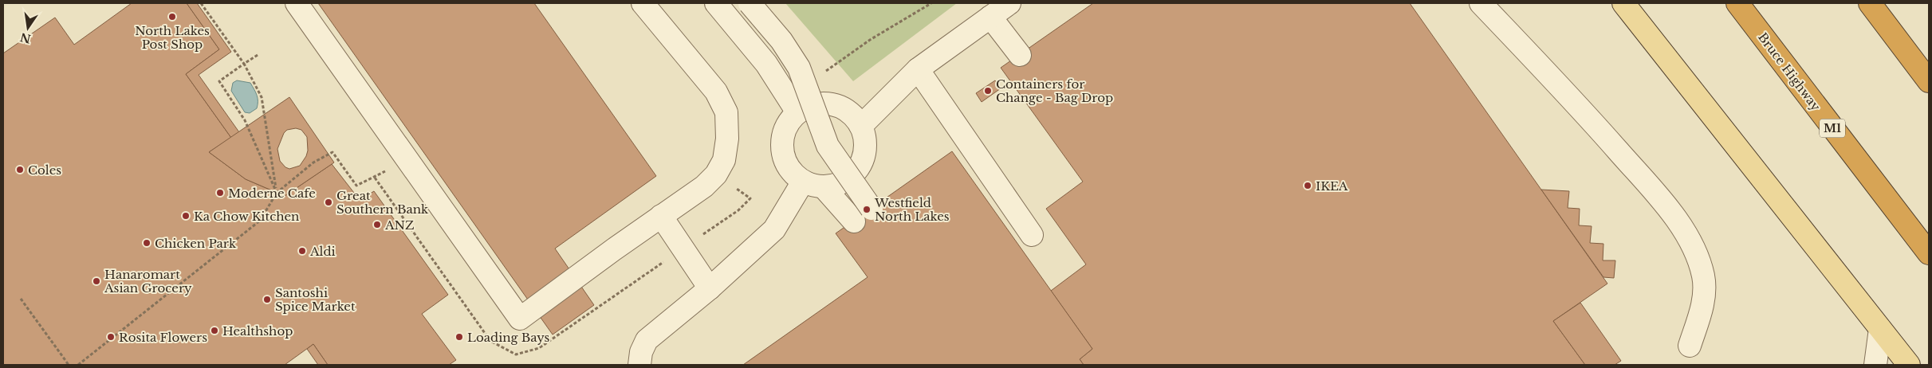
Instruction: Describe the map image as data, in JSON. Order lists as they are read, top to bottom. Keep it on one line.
{"streets":{"highway":["Bruce Highway","M1"]},"places":["North Lakes Post Shop","Containers for Change - Bag Drop","Coles","IKEA","Moderne Cafe","Great Southern Bank","Westfield North Lakes","Ka Chow Kitchen","ANZ","Chicken Park","Aldi","Hanaromart Asian Grocery","Santoshi Spice Market","Healthshop","Rosita Flowers","Loading Bays"],"north":"bottom"}
